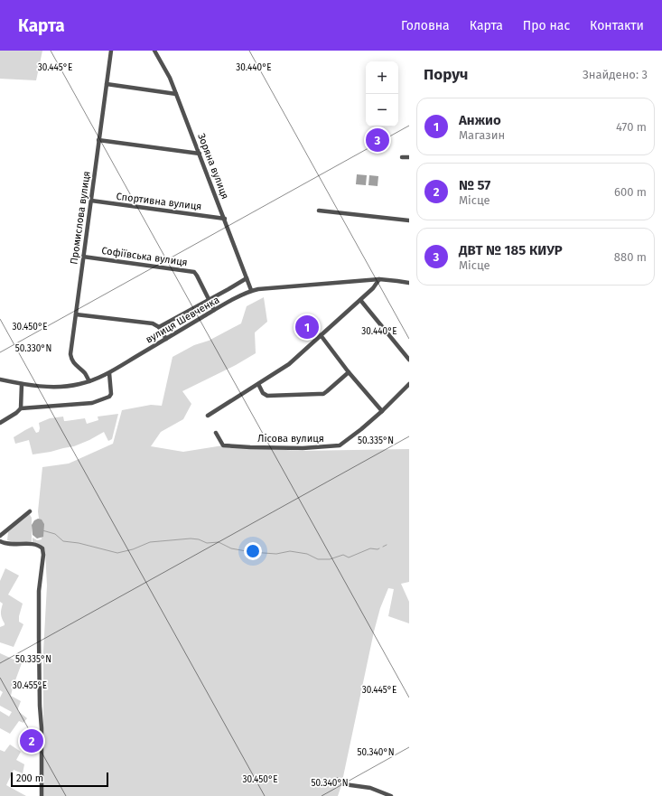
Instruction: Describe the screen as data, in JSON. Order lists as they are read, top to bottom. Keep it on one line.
{"streets":{"street":["Зоряна вулиця","Спортивна вулиця","Промислова вулиця","Софіївська вулиця","вулиця Шевченка","Лісова вулиця"]},"crossings":[["Зоряна вулиця","Спортивна вулиця"],["Зоряна вулиця","вулиця Шевченка"],["Спортивна вулиця","Промислова вулиця"],["Промислова вулиця","Софіївська вулиця"],["Промислова вулиця","вулиця Шевченка"]],"scale_bar":"200 m","page":{"header":"Карта","nav":["Головна","Карта","Про нас","Контакти"],"heading":["Поруч","Знайдено: 3"],"map_buttons":["+","−"],"list":[{"mark":"1","name":"Анжио","note":"Магазин","value":"470 m"},{"mark":"2","name":"№ 57","note":"Місце","value":"600 m"},{"mark":"3","name":"ДВТ № 185 КИУР","note":"Місце","value":"880 m"}],"pins":["3","1","2"],"scale":"200 m"},"coordinates":["30.445°E","30.440°E","30.450°E","50.330°N","50.335°N","30.455°E","50.340°N"]}
